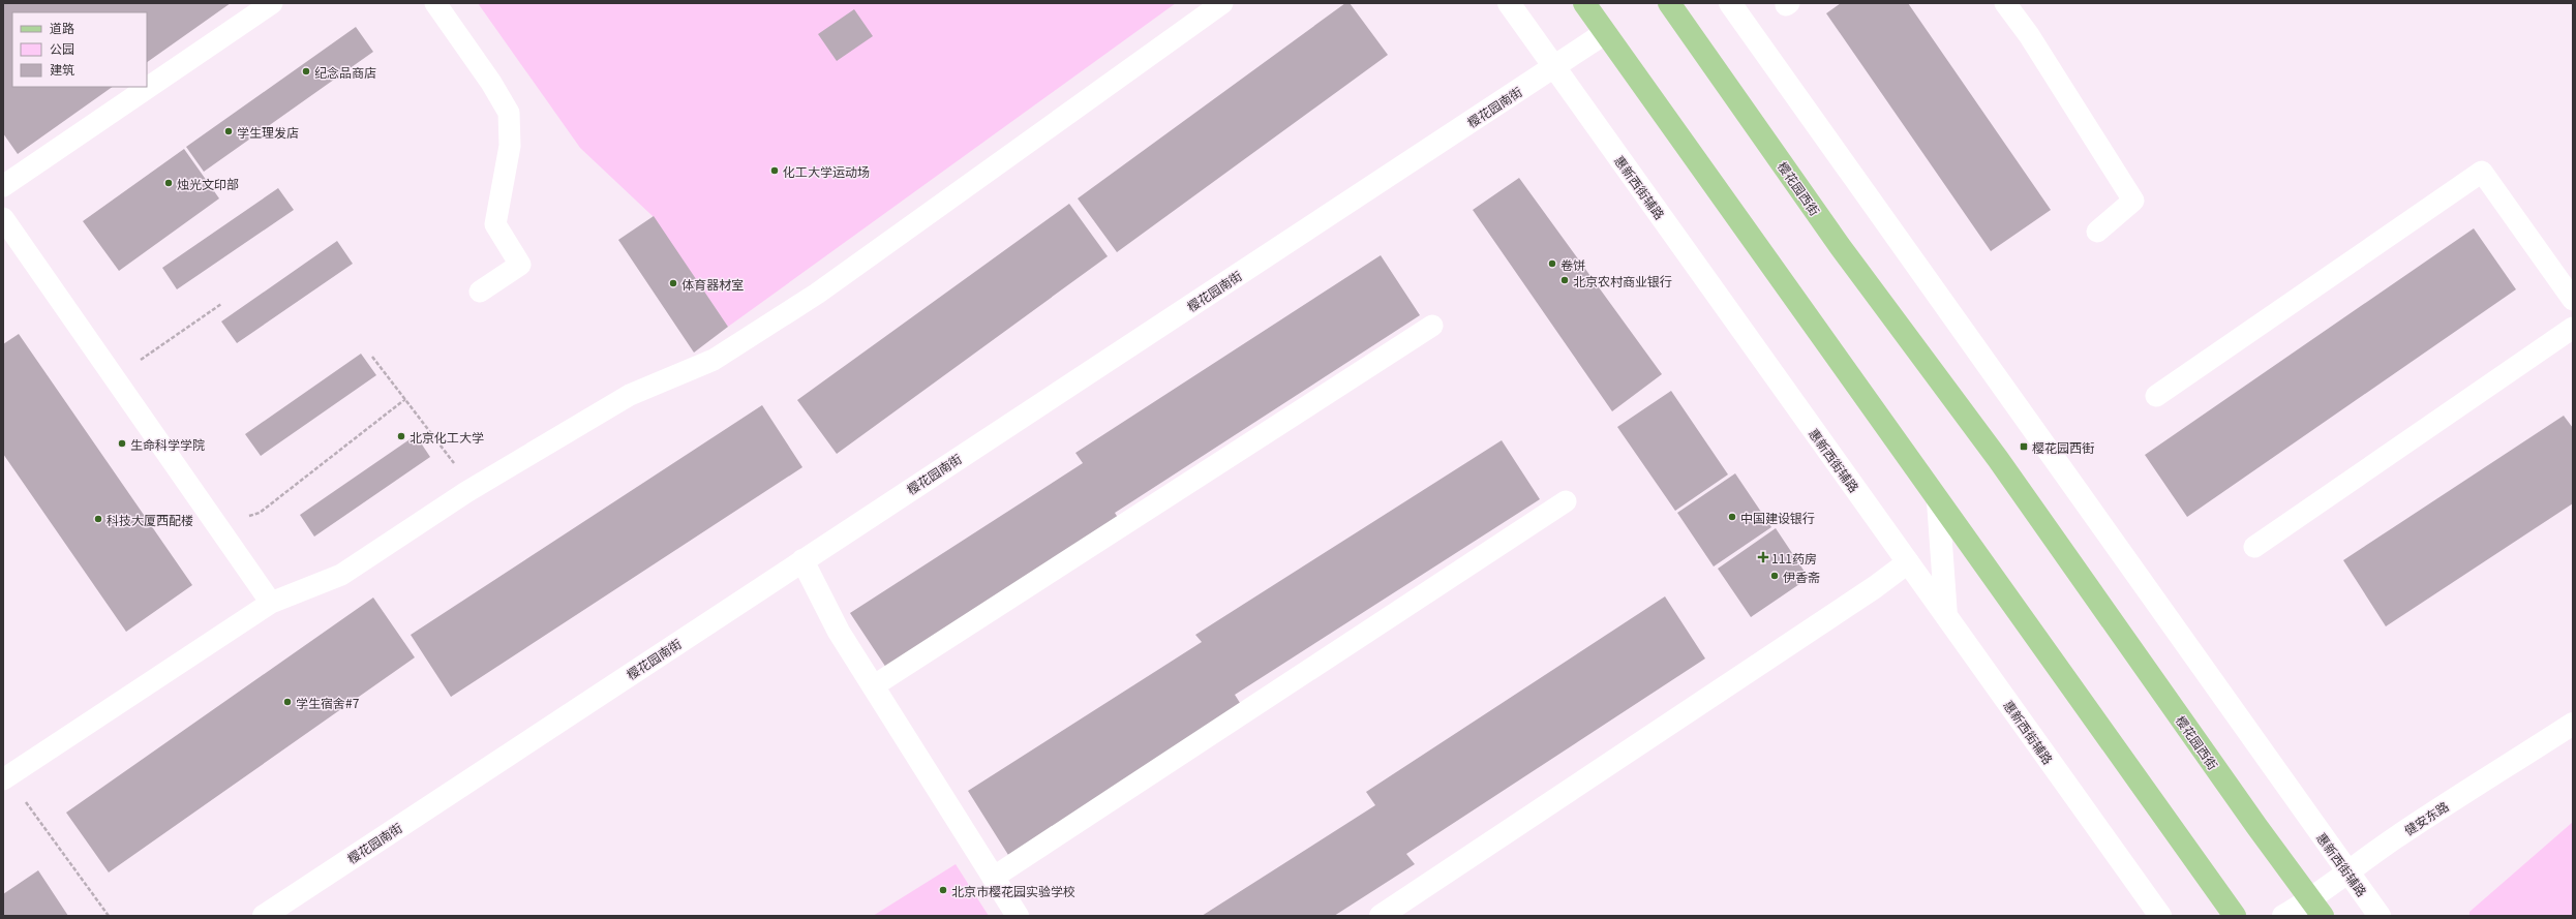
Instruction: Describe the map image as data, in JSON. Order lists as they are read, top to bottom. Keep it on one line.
{"streets":{"main road":["樱花园西街"],"street":["樱花园南街","惠新西街辅路","健安东路"]},"crossings":[["樱花园南街","惠新西街辅路"],["惠新西街辅路","健安东路"],["樱花园西街","健安东路"]],"places":{"other":["纪念品商店","学生理发店","化工大学运动场","烛光文印部","卷饼","北京农村商业银行","体育器材室","北京化工大学","生命科学学院","中国建设银行","科技大厦西配楼","伊香斋","学生宿舍#7","北京市樱花园实验学校"],"transit":["樱花园西街"],"health":["111药房"]},"legend":["道路","公园","建筑"]}
